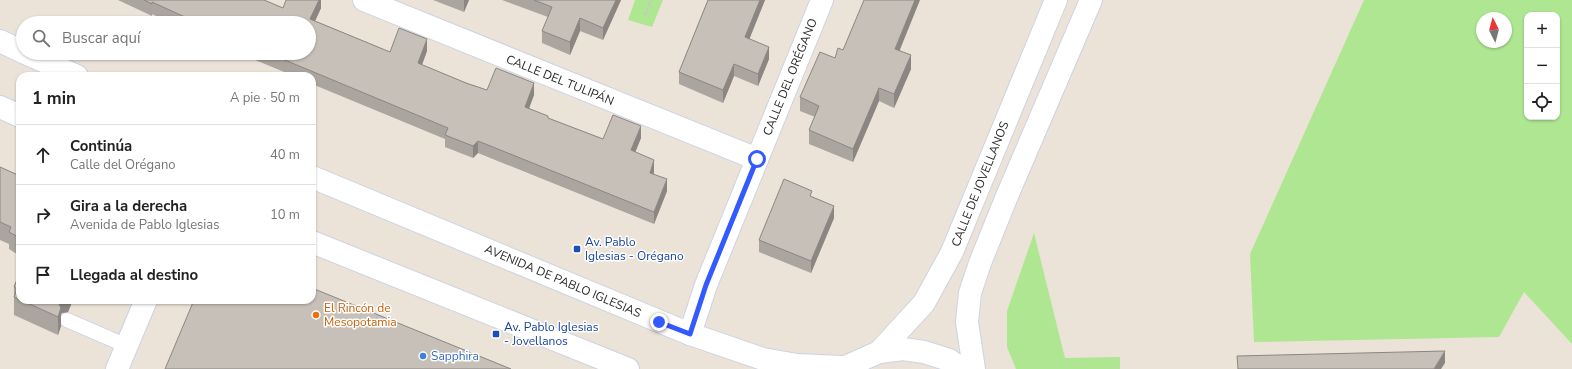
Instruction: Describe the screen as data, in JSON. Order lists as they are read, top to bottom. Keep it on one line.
{"streets":{"street":["CALLE DEL ORÉGANO","CALLE DEL TULIPÁN","CALLE DE JOVELLANOS","AVENIDA DE PABLO IGLESIAS"]},"crossings":[["CALLE DEL ORÉGANO","CALLE DEL TULIPÁN"],["CALLE DEL ORÉGANO","AVENIDA DE PABLO IGLESIAS"]],"places":{"transit":["Av. Pablo Iglesias - Orégano","Av. Pablo Iglesias - Jovellanos"],"other":["El Rincón de Mesopotamia","Sapphira"]},"north":"top","page":{"map_buttons":["+","−"],"search":"Buscar aquí","heading":["1 min","A pie · 50 m"],"list":[["Continúa","Calle del Orégano","40 m"],["Gira a la derecha","Avenida de Pablo Iglesias","10 m"],"Llegada al destino"]}}
